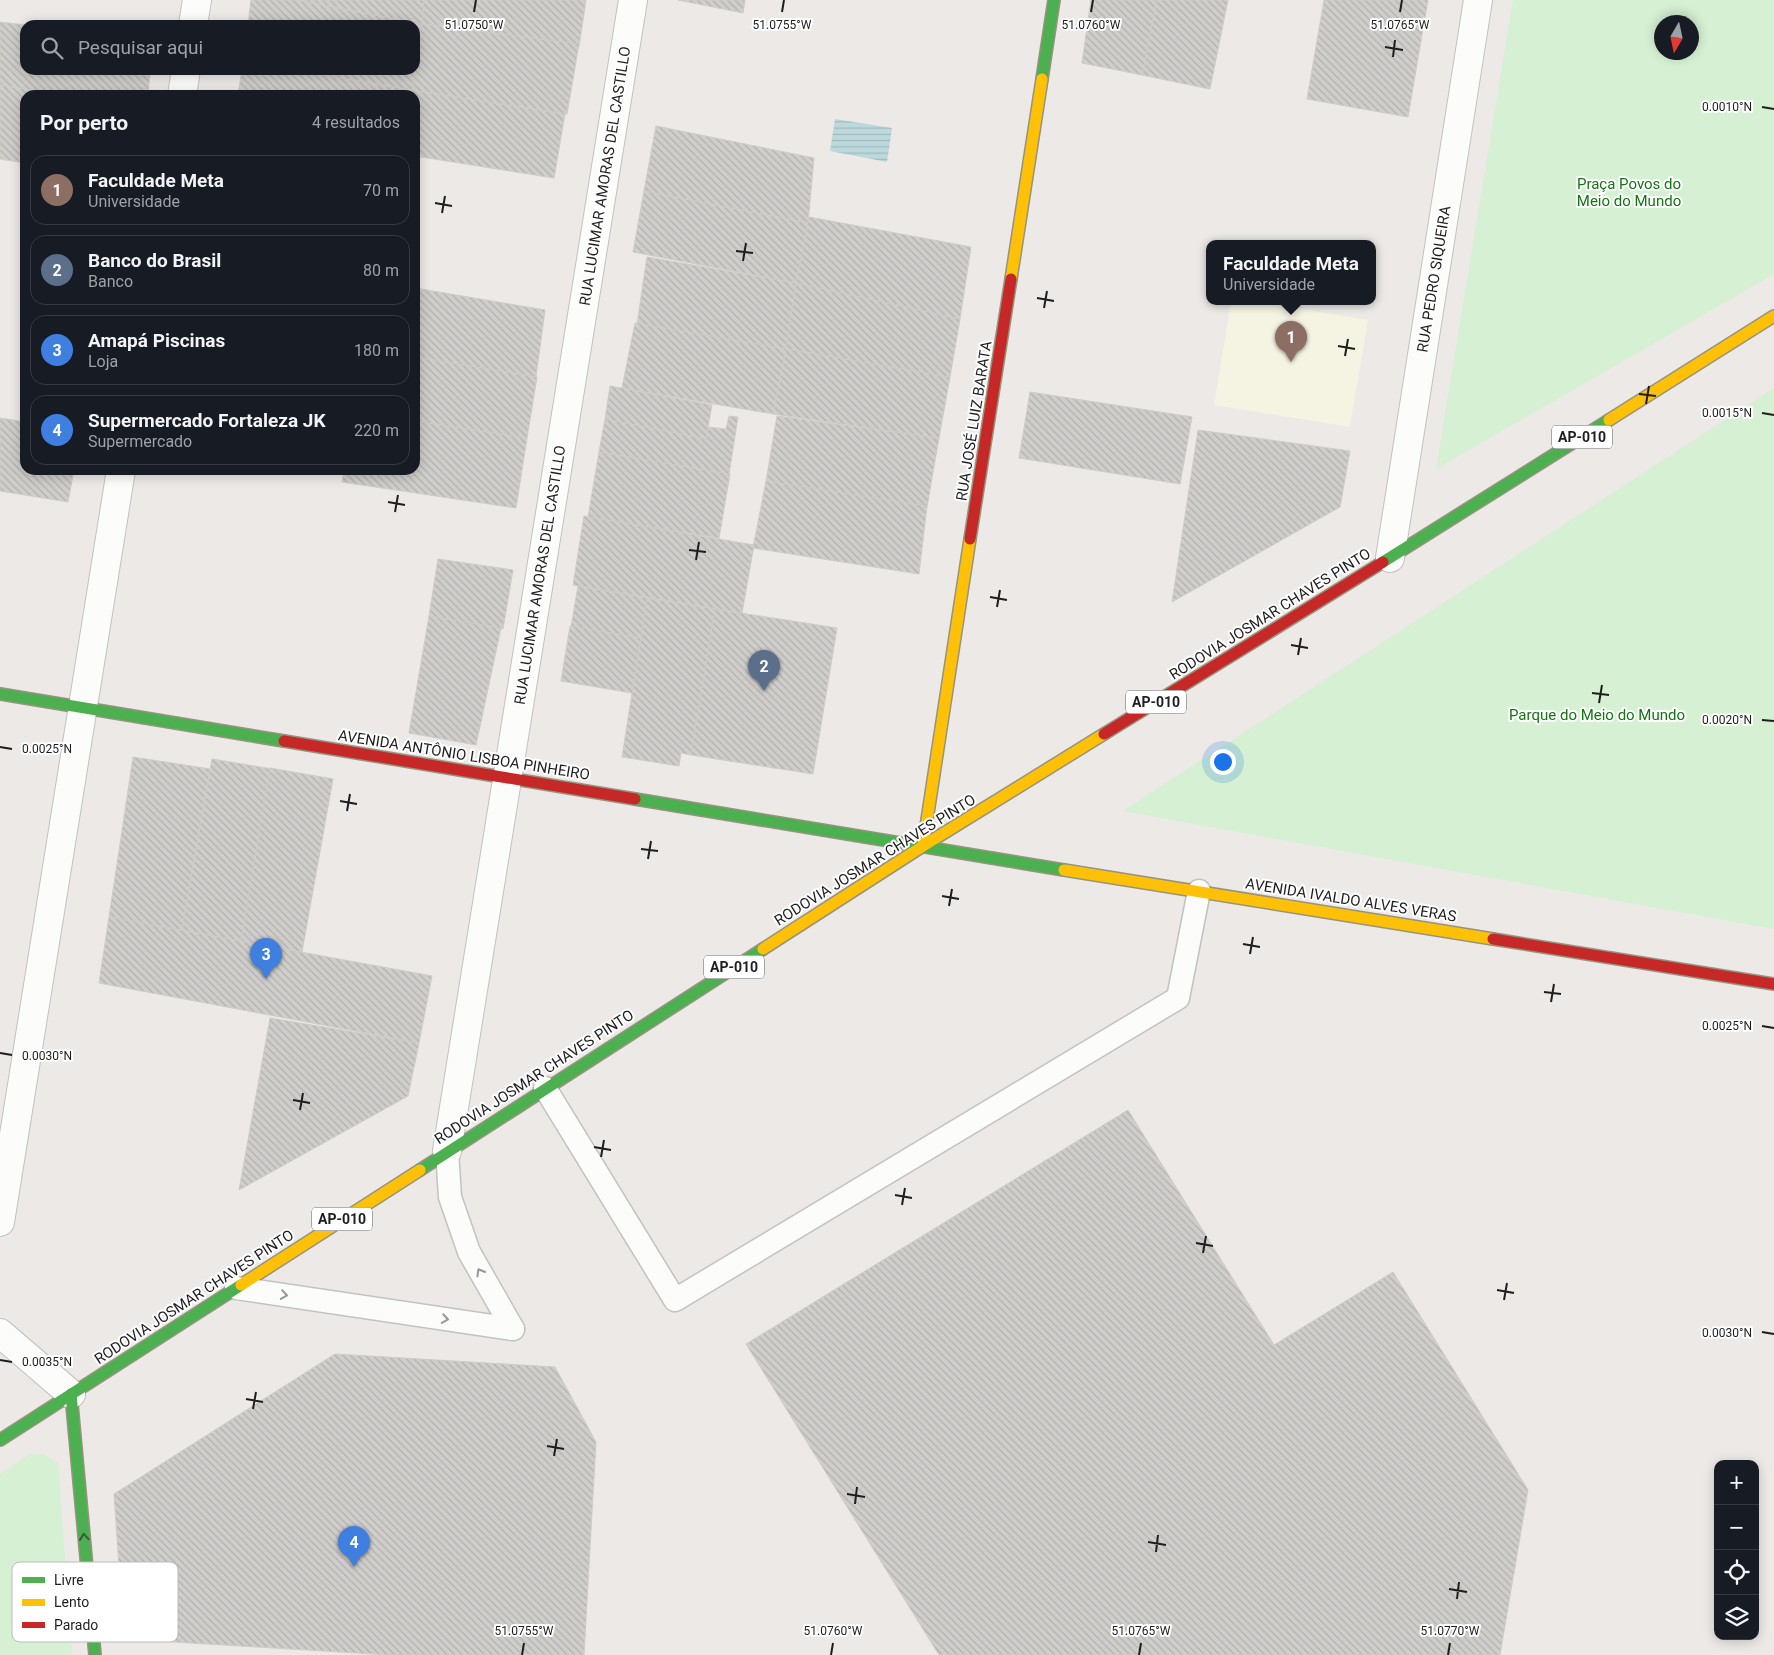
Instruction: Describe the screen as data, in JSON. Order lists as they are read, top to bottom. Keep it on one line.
{"streets":{"main road":["RUA JOSÉ LUIZ BARATA","AP-010","RODOVIA JOSMAR CHAVES PINTO","AVENIDA ANTÔNIO LISBOA PINHEIRO","AVENIDA IVALDO ALVES VERAS"],"street":["RUA LUCIMAR AMORAS DEL CASTILLO","RUA PEDRO SIQUEIRA"]},"crossings":[["RUA LUCIMAR AMORAS DEL CASTILLO","RODOVIA JOSMAR CHAVES PINTO"],["RUA LUCIMAR AMORAS DEL CASTILLO","AVENIDA ANTÔNIO LISBOA PINHEIRO"],["RUA PEDRO SIQUEIRA","RODOVIA JOSMAR CHAVES PINTO"],["RUA JOSÉ LUIZ BARATA","RODOVIA JOSMAR CHAVES PINTO"],["RUA JOSÉ LUIZ BARATA","AVENIDA ANTÔNIO LISBOA PINHEIRO"],["RUA JOSÉ LUIZ BARATA","AVENIDA IVALDO ALVES VERAS"],["RODOVIA JOSMAR CHAVES PINTO","AVENIDA ANTÔNIO LISBOA PINHEIRO"],["RODOVIA JOSMAR CHAVES PINTO","AVENIDA IVALDO ALVES VERAS"],["AVENIDA ANTÔNIO LISBOA PINHEIRO","AVENIDA IVALDO ALVES VERAS"]],"parks":["Praça Povos do Meio do Mundo","Parque do Meio do Mundo"],"legend":["Livre","Lento","Parado"],"north":"bottom","page":{"search":"Pesquisar aqui","heading":["Por perto","4 resultados"],"list":[{"mark":"1","name":"Faculdade Meta","note":"Universidade","value":"70 m"},{"mark":"2","name":"Banco do Brasil","note":"Banco","value":"80 m"},{"mark":"3","name":"Amapá Piscinas","note":"Loja","value":"180 m"},{"mark":"4","name":"Supermercado Fortaleza JK","note":"Supermercado","value":"220 m"}],"popup":["Faculdade Meta","Universidade"],"pins":["1","2","3","4"],"map_buttons":["+","−"]},"coordinates":["51.0750°W","51.0755°W","51.0760°W","51.0765°W","0.0010°N","0.0015°N","0.0020°N","0.0025°N","0.0030°N","0.0035°N","51.0770°W"]}
